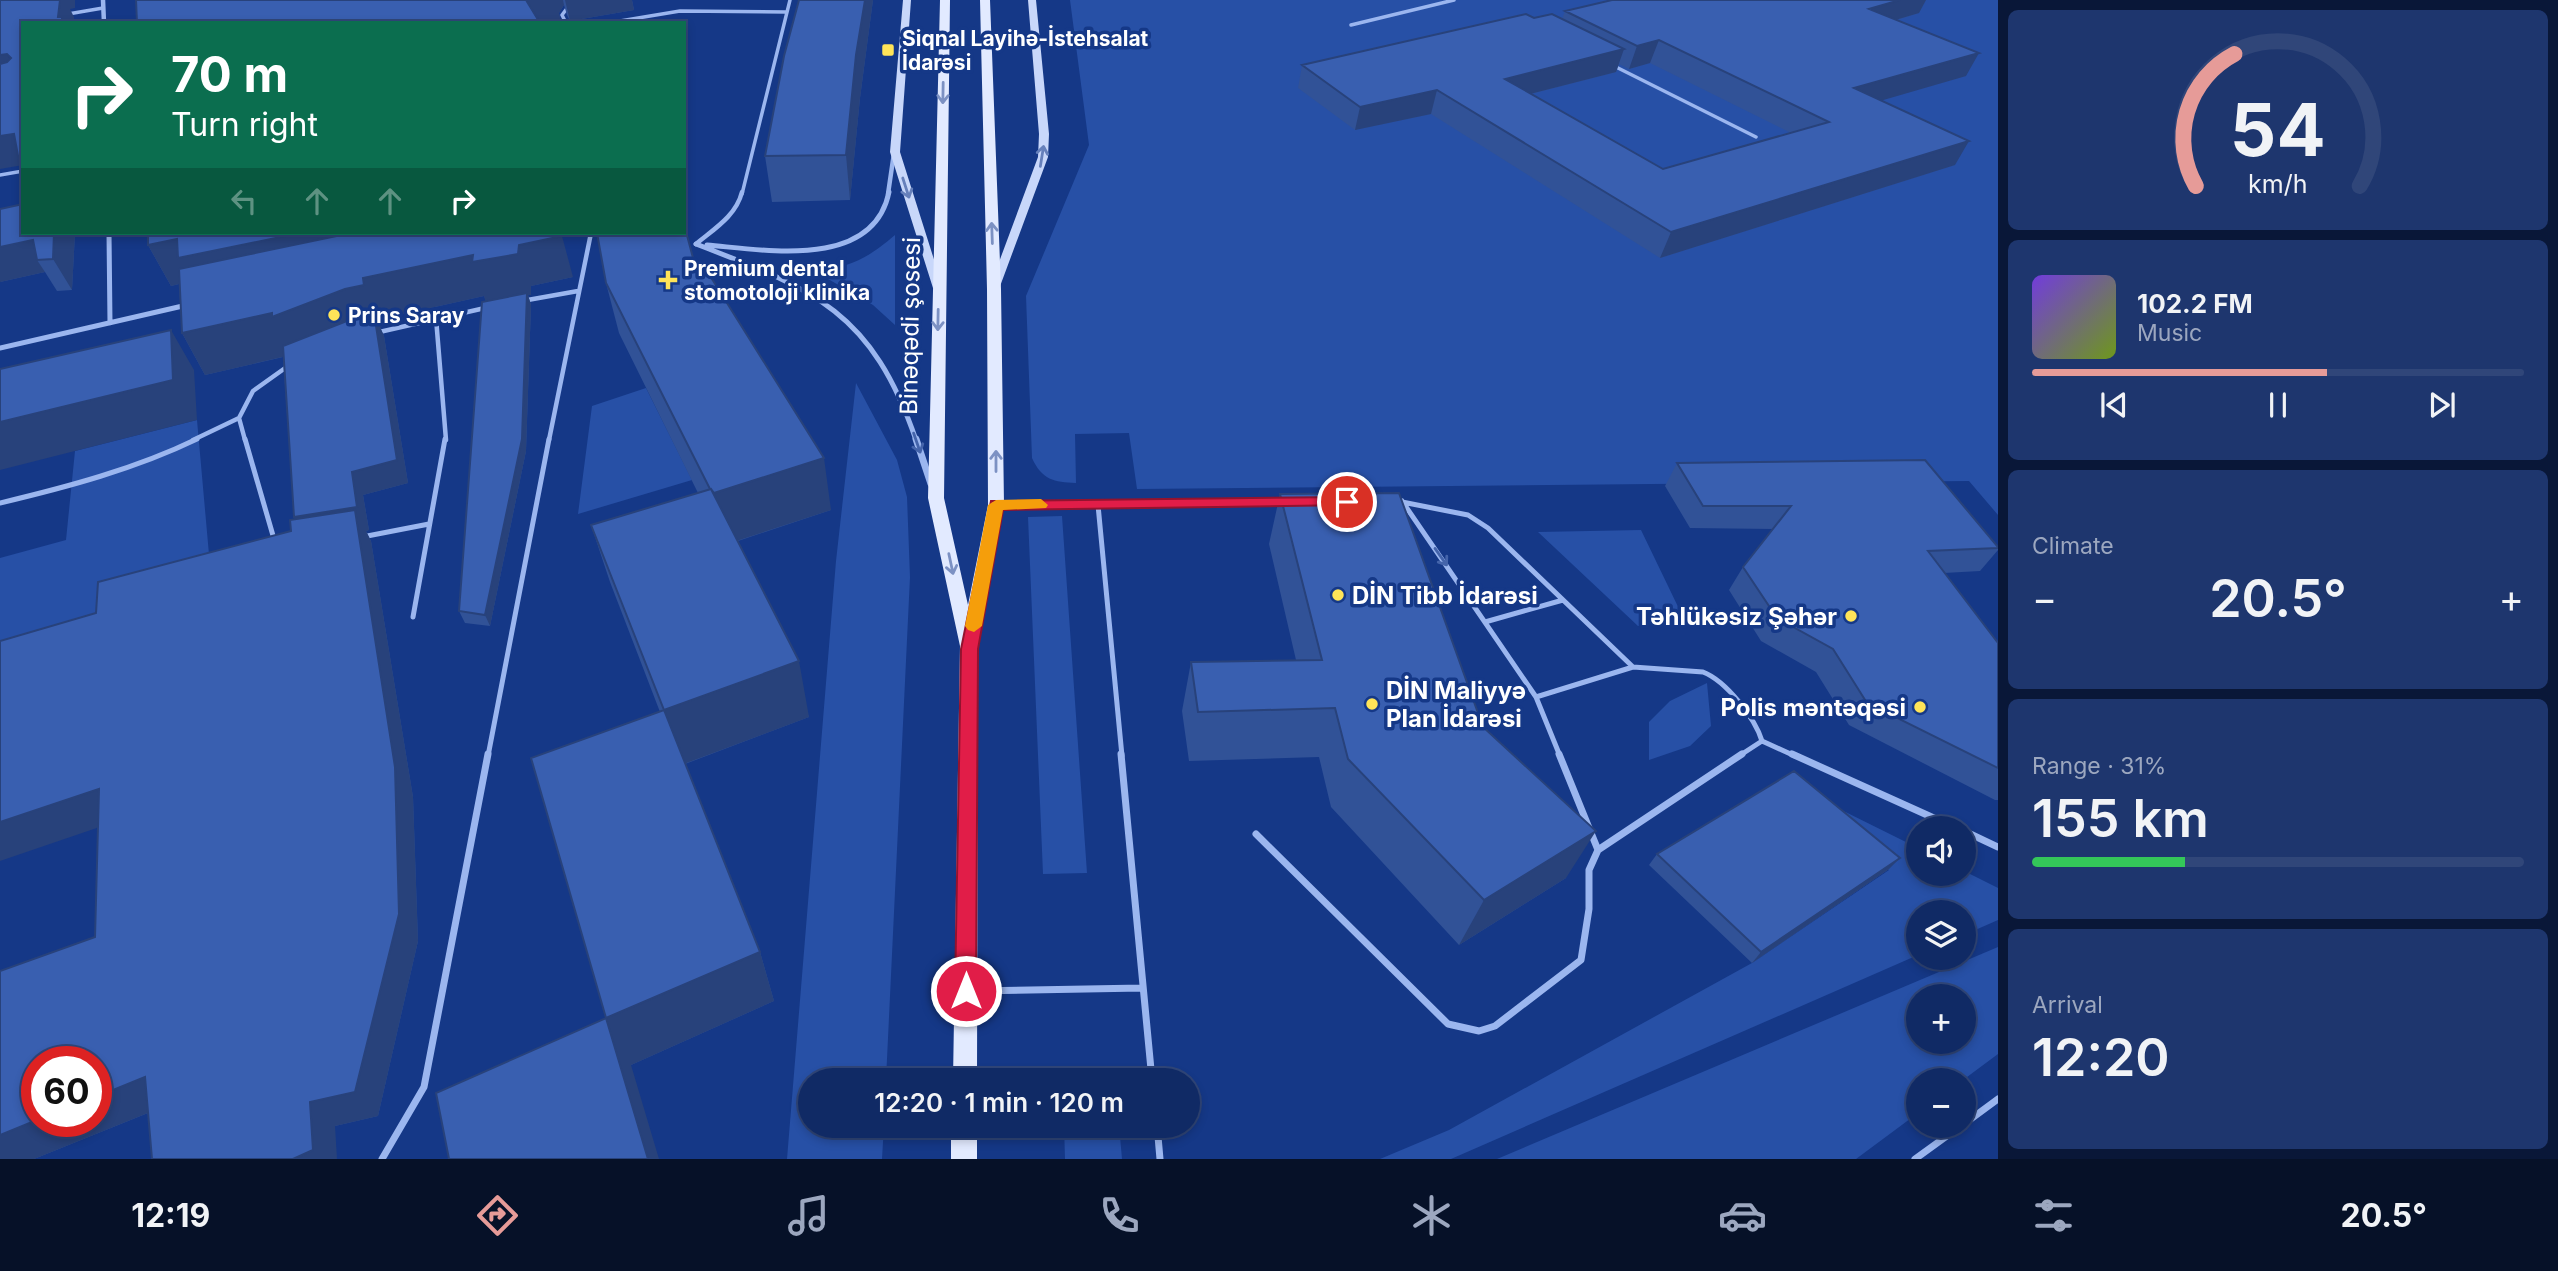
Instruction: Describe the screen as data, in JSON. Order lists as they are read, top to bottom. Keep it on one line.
{"streets":{"main road":["Binəqədi şosesi"]},"places":{"transit":["Siqnal Layihə-İstehsalat İdarəsi"],"health":["Premium dental stomotoloji klinika"],"other":["Prins Saray","DİN Tibb İdarəsi","Təhlükəsiz Şəhər","DİN Maliyyə Plan İdarəsi","Polis məntəqəsi"]},"page":{"turn":["70 m","Turn right"],"song":["102.2 FM","Music"],"tile":["Climate",["Range · 31%","155 km"],["Arrival","12:20"]],"heat":["−","20.5°","+"],"map_buttons":["+","−"],"limit":"60","trip":"12:20 · 1 min · 120 m","tabs":["12:19","20.5°"],"gauge":["54","km/h"]}}
